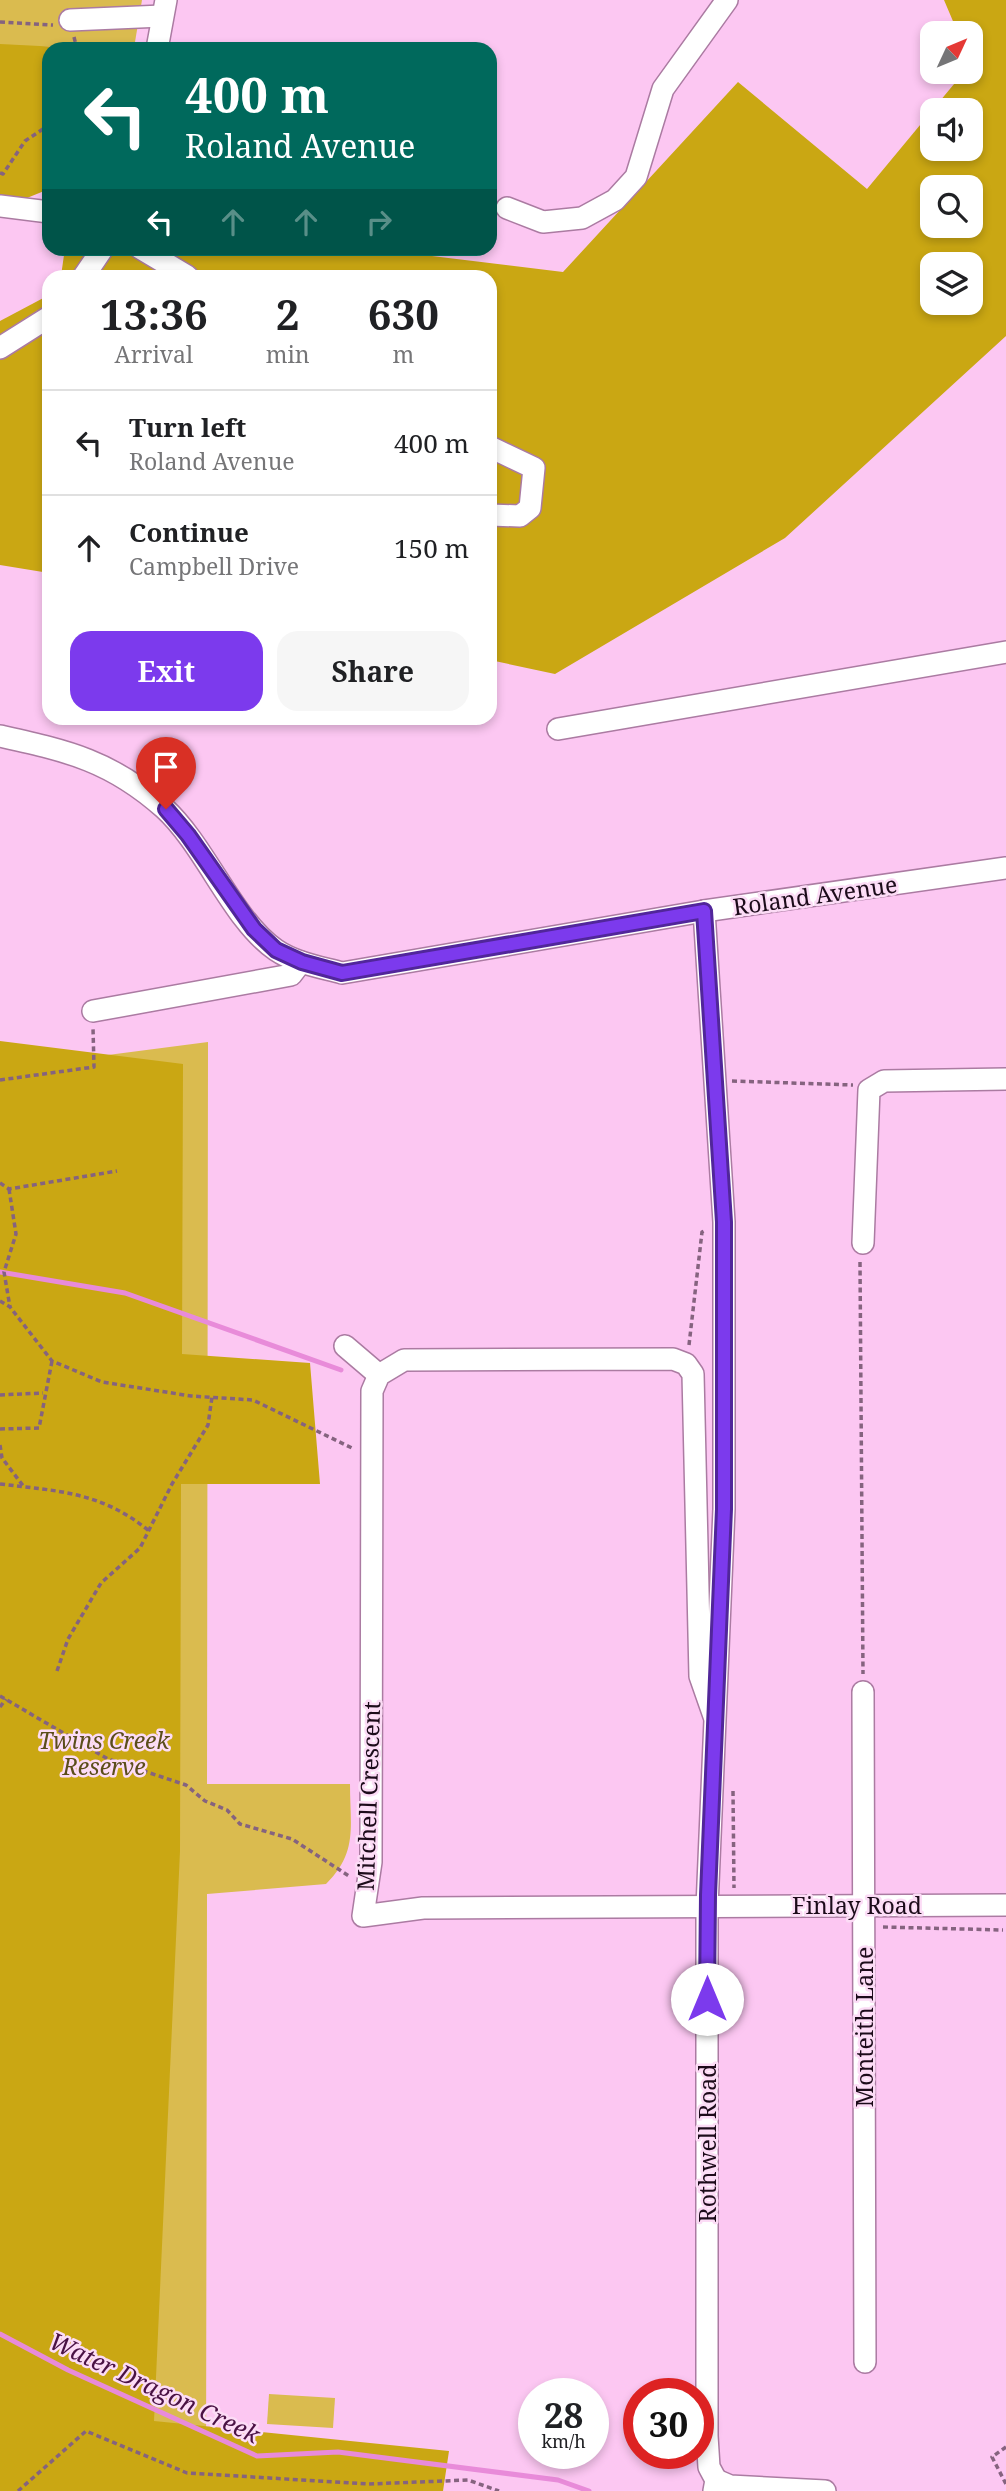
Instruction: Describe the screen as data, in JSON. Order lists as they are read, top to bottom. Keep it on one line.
{"streets":{"street":["Roland Avenue","Mitchell Crescent","Finlay Road","Monteith Lane","Rothwell Road"]},"crossings":[["Roland Avenue","Rothwell Road"],["Mitchell Crescent","Finlay Road"],["Mitchell Crescent","Rothwell Road"],["Finlay Road","Monteith Lane"],["Finlay Road","Rothwell Road"]],"water":["Water Dragon Creek"],"parks":["Twins Creek Reserve"],"north":"top right","page":{"turn":["400 m","Roland Avenue"],"eta":["13:36","Arrival","2","min","630","m"],"list":[{"name":"Turn left","note":"Roland Avenue","value":"400 m"},{"name":"Continue","note":"Campbell Drive","value":"150 m"}],"buttons":["Exit","Share"],"speed":"28 km/h","limit":"30"}}
